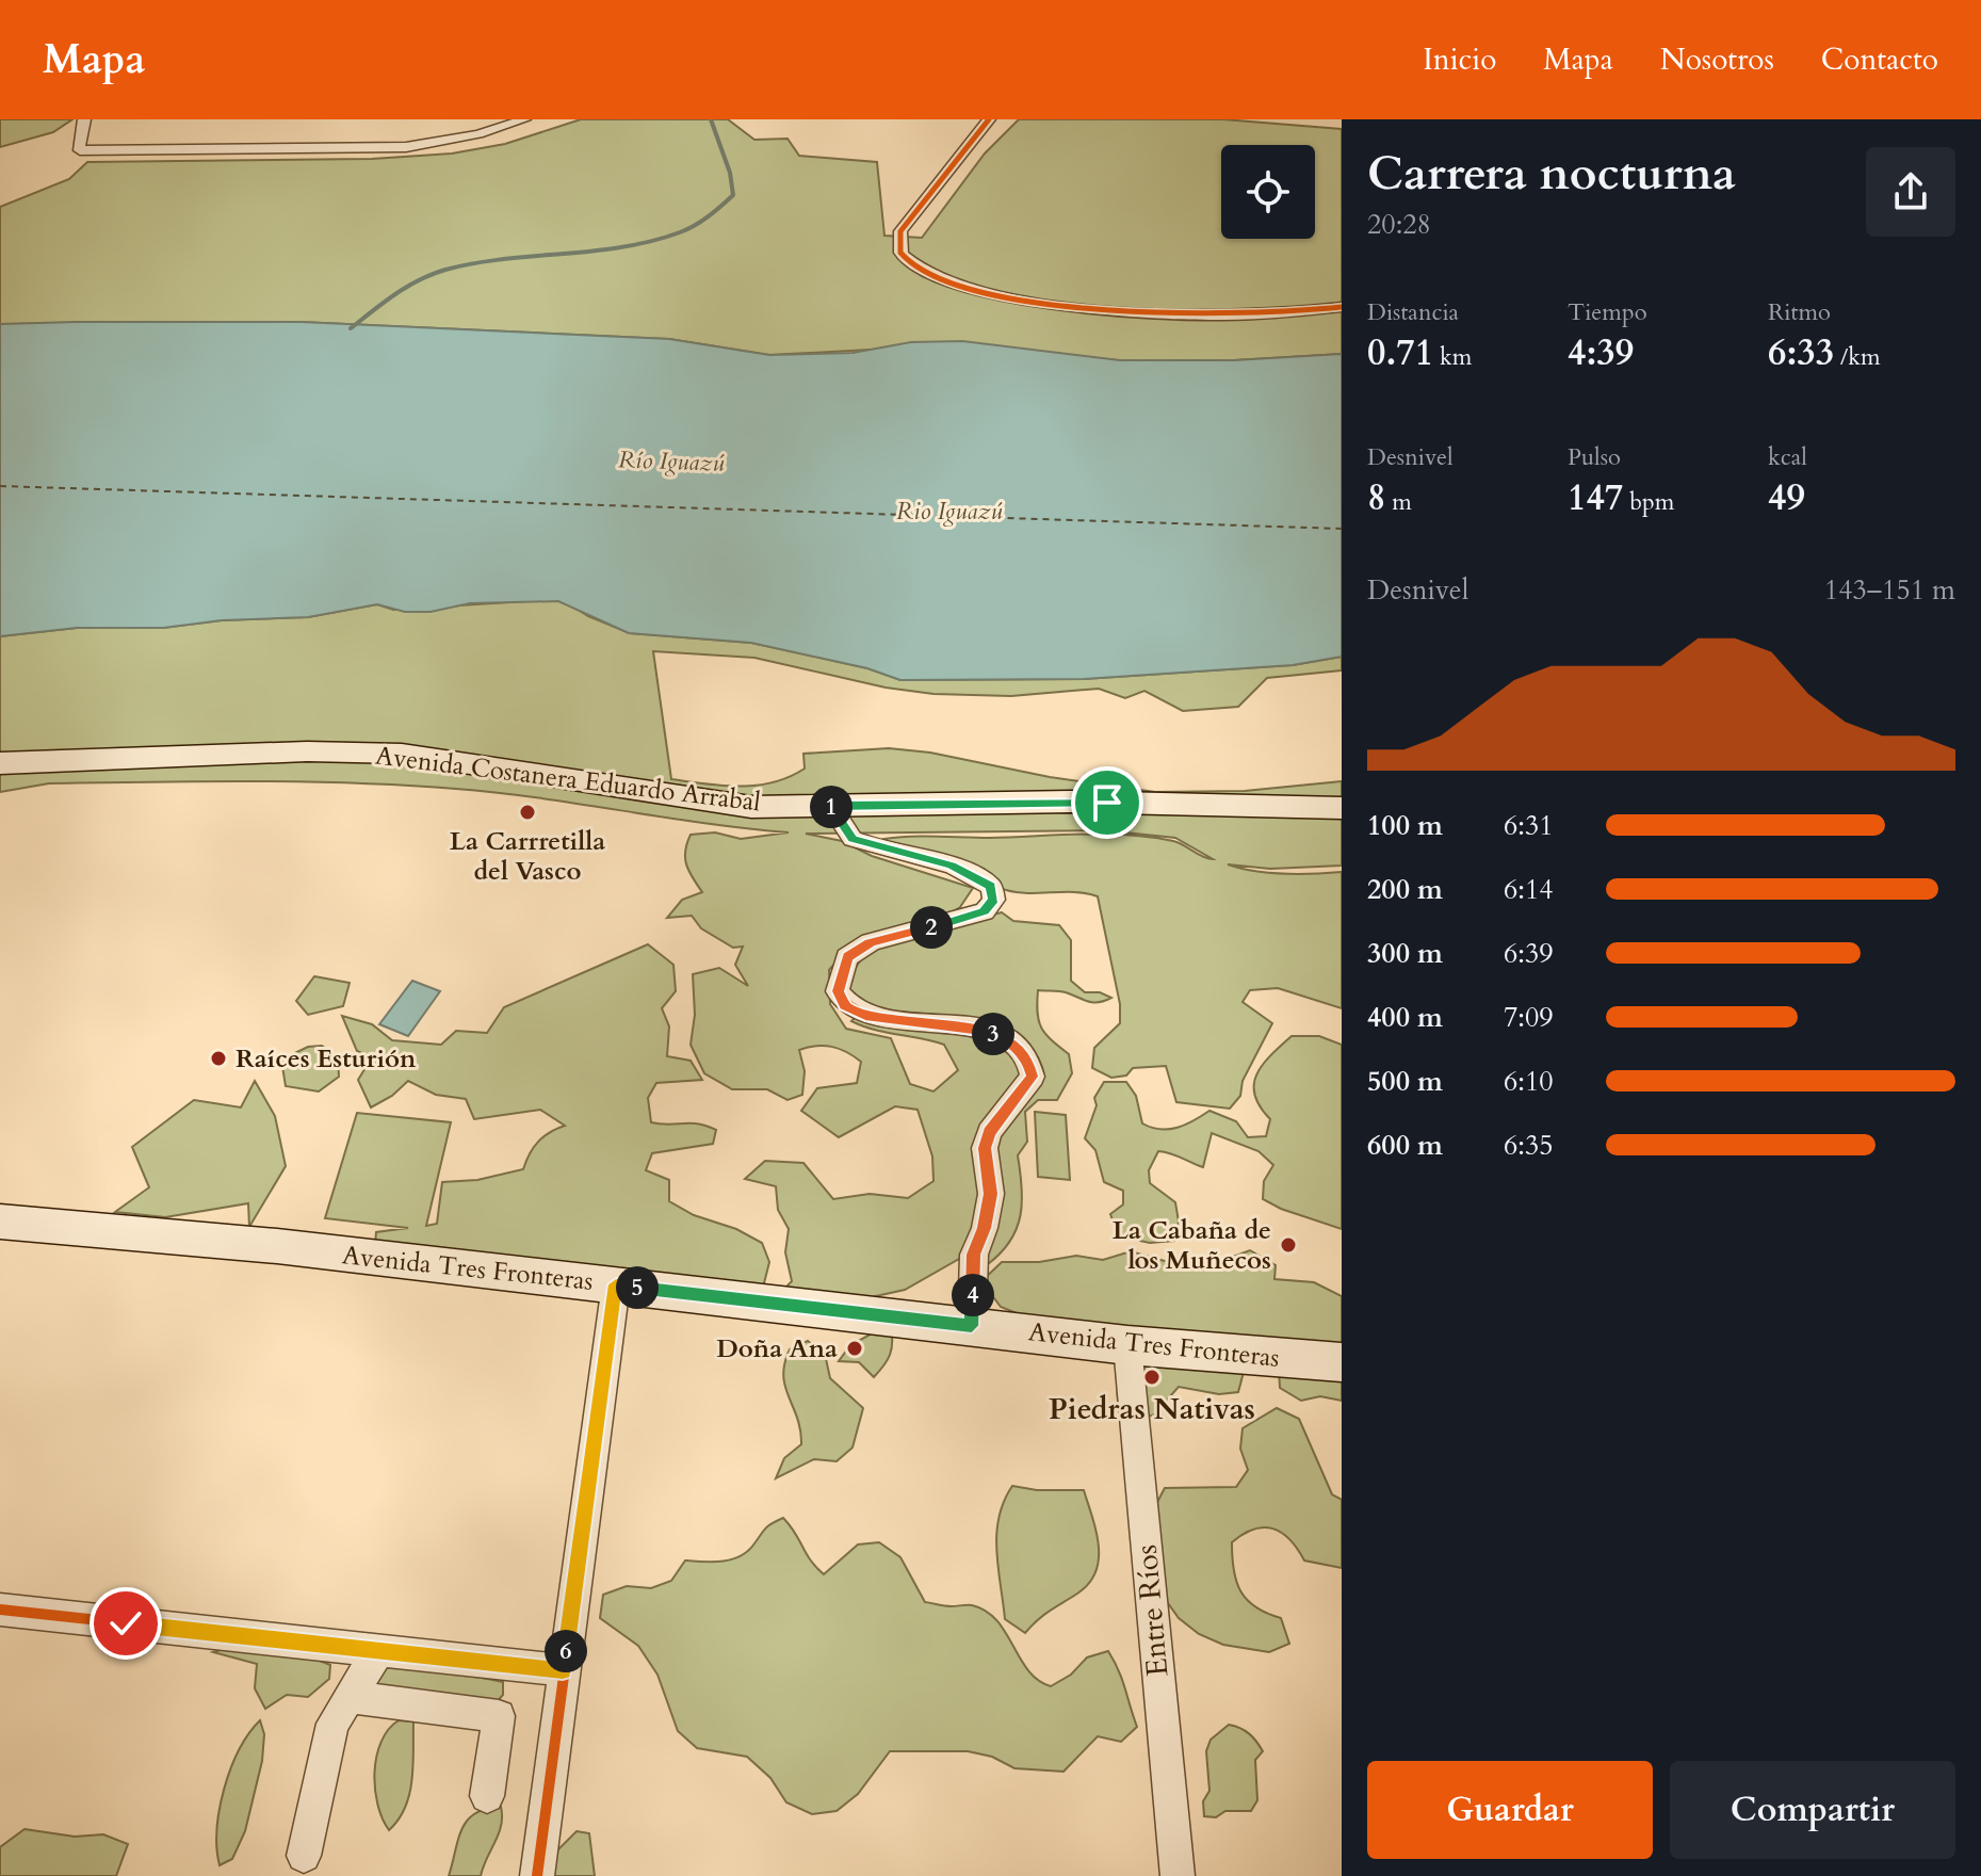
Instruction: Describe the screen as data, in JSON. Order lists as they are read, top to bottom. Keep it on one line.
{"streets":{"main road":["Avenida Costanera Eduardo Arrabal","Avenida Tres Fronteras"],"street":["Entre Ríos"]},"crossings":[["Avenida Tres Fronteras","Entre Ríos"]],"water":["Río Iguazú","Rio Iguazú"],"places":["La Carrretilla del Vasco","Raíces Esturión","La Cabaña de los Muñecos","Doña Ana","Piedras Nativas"],"page":{"header":"Mapa","nav":["Inicio","Mapa","Nosotros","Contacto"],"heading":["Carrera nocturna","20:28"],"stats":[["Distancia","0.71 km"],["Tiempo","4:39"],["Ritmo","6:33 /km"],["Desnivel","8 m"],["Pulso","147 bpm"],["kcal","49"]],"chart":["Desnivel","143–151 m"],"pins":["1","2","3","5","4","6"],"list":[{"name":"100 m","note":"6:31"},{"name":"200 m","note":"6:14"},{"name":"300 m","note":"6:39"},{"name":"400 m","note":"7:09"},{"name":"500 m","note":"6:10"},{"name":"600 m","note":"6:35"}],"buttons":["Guardar","Compartir"]}}
